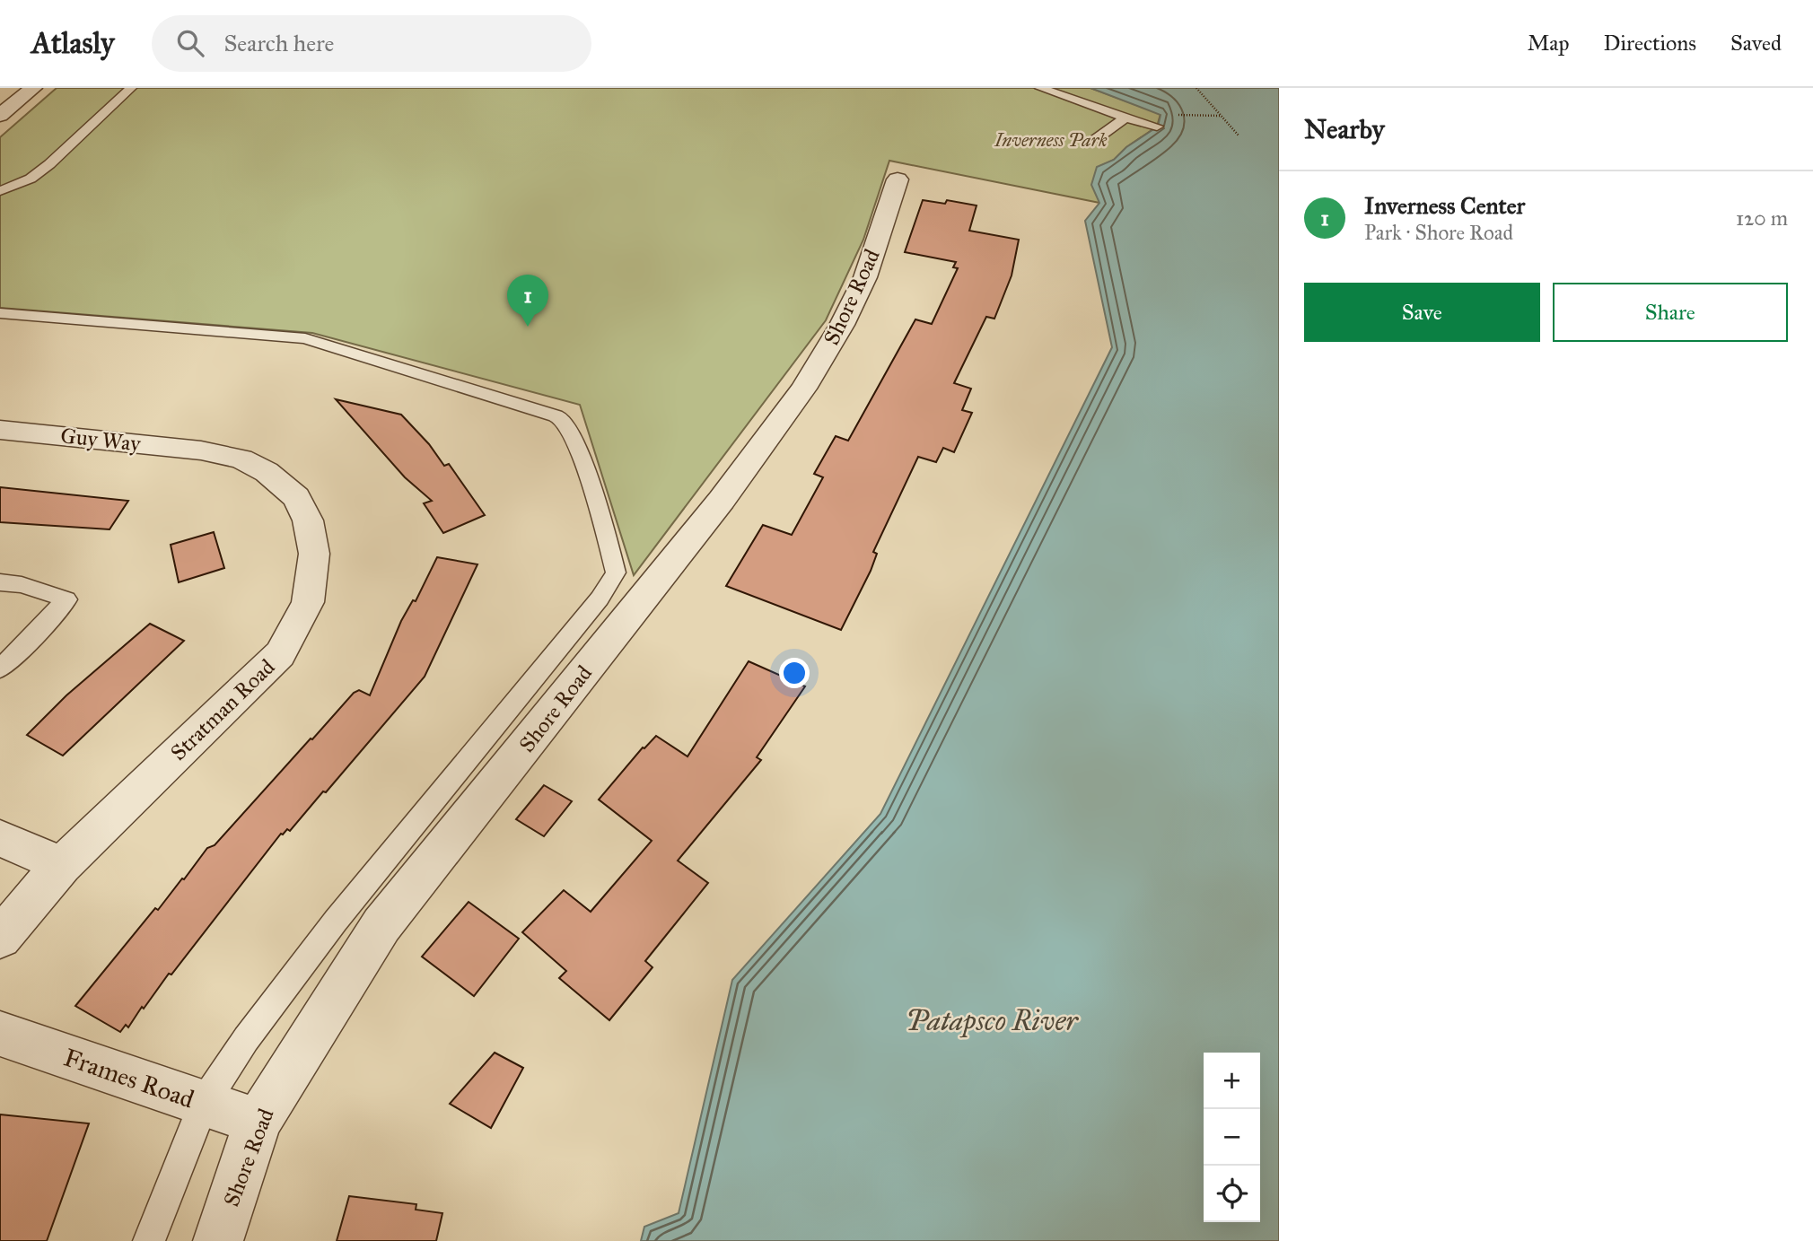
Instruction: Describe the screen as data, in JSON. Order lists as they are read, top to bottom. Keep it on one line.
{"streets":{"street":["Shore Road","Guy Way","Stratman Road","Frames Road"]},"crossings":[["Shore Road","Frames Road"],["Guy Way","Stratman Road"]],"water":["Patapsco River"],"parks":["Inverness Park"],"page":{"header":"Atlasly","search":"Search here","nav":["Map","Directions","Saved"],"heading":"Nearby","list":[{"mark":"1","name":"Inverness Center","note":"Park · Shore Road","value":"120 m"}],"buttons":["Save","Share"],"pins":"1","map_buttons":["+","−"]}}
